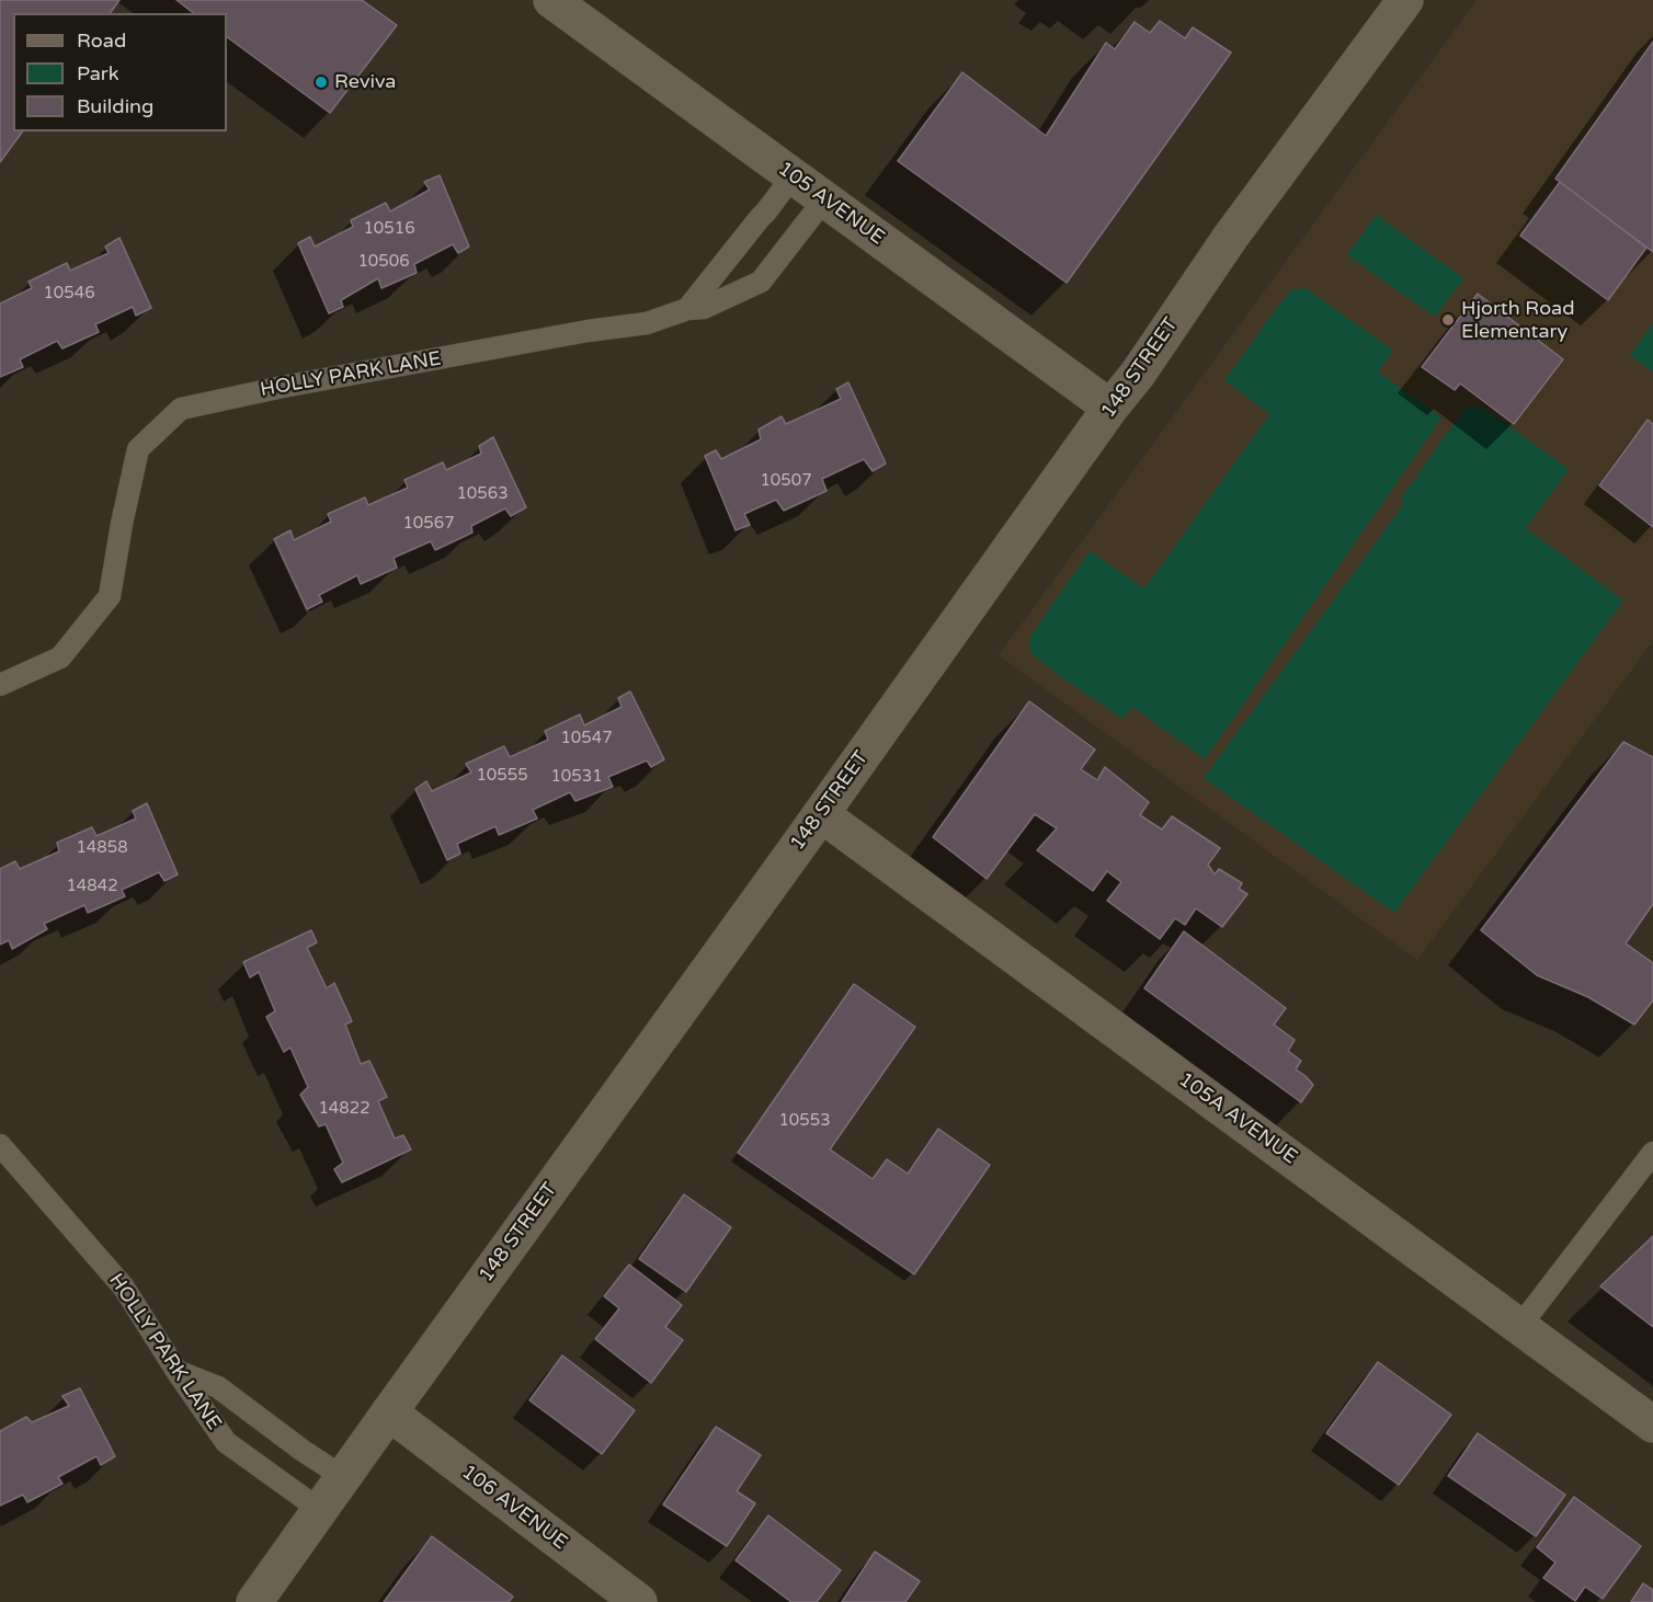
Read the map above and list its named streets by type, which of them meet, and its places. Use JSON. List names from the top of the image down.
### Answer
{
  "streets": {
    "street": [
      "105 AVENUE",
      "148 STREET",
      "105A AVENUE",
      "106 AVENUE"
    ],
    "lane": ["HOLLY PARK LANE"]
  },
  "crossings": [
    ["105 AVENUE", "148 STREET"],
    ["105 AVENUE", "HOLLY PARK LANE"],
    ["148 STREET", "HOLLY PARK LANE"],
    ["148 STREET", "105A AVENUE"],
    ["148 STREET", "106 AVENUE"]
  ],
  "places": ["Reviva", "Hjorth Road Elementary"],
  "house_numbers": [
    "10516",
    "10506",
    "10546",
    "10507",
    "10563",
    "10567",
    "10547",
    "10555",
    "10531",
    "14858",
    "14842",
    "14822",
    "10553"
  ],
  "legend": ["Road", "Park", "Building"]
}
